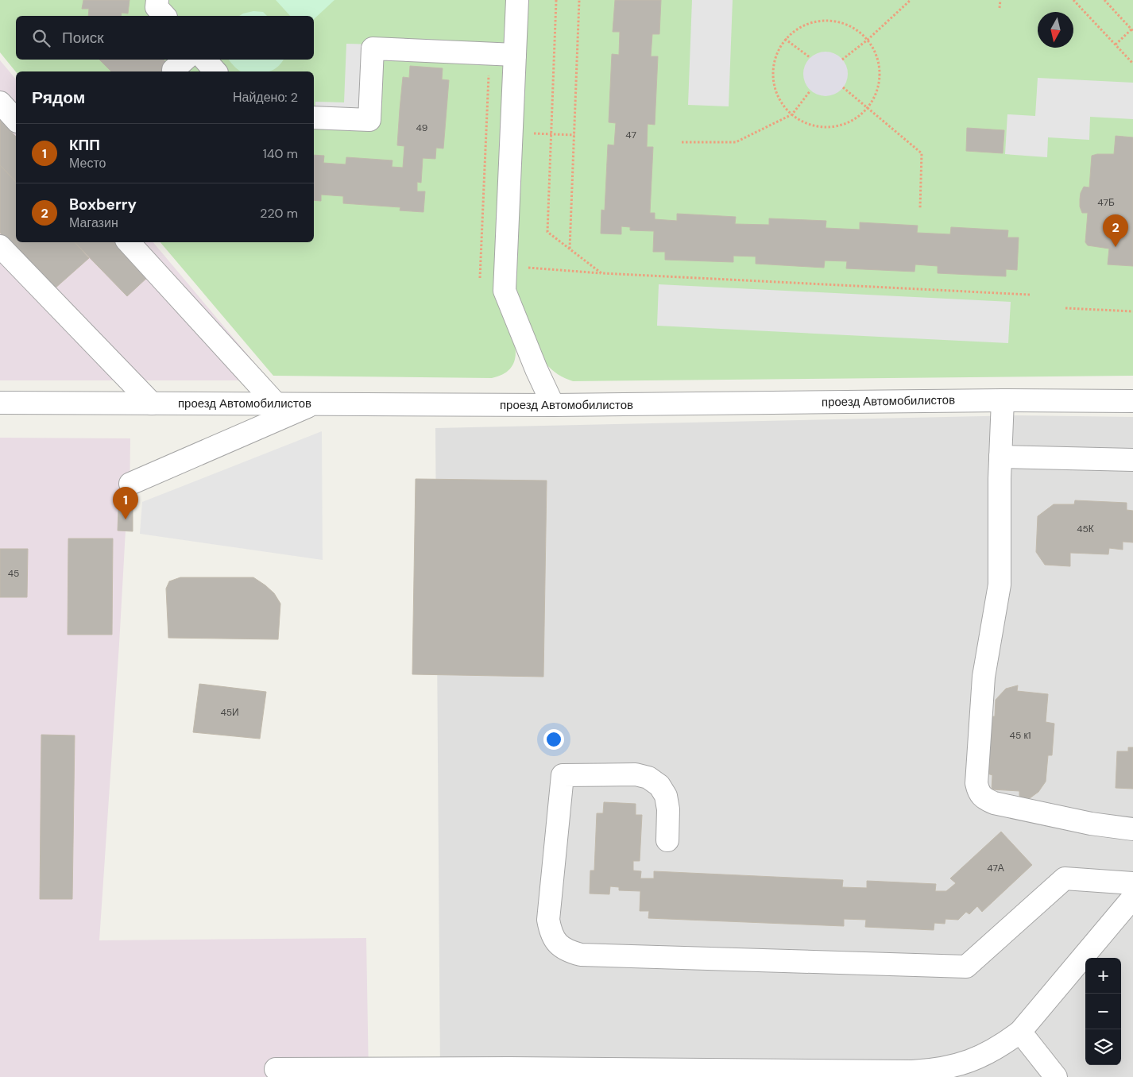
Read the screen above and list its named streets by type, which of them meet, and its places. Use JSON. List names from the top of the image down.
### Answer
{
  "streets": {
    "street": ["проезд Автомобилистов"]
  },
  "house_numbers": [
    "49",
    "47",
    "47Б",
    "45К",
    "45",
    "45И",
    "45 к1",
    "47А"
  ],
  "north": "bottom",
  "page": {
    "search": "Поиск",
    "heading": ["Рядом", "Найдено: 2"],
    "list": [
      {
        "mark": "1",
        "name": "КПП",
        "note": "Место",
        "value": "140 m"
      },
      {
        "mark": "2",
        "name": "Boxberry",
        "note": "Магазин",
        "value": "220 m"
      }
    ],
    "pins": ["2", "1"],
    "map_buttons": ["+", "−"]
  }
}
